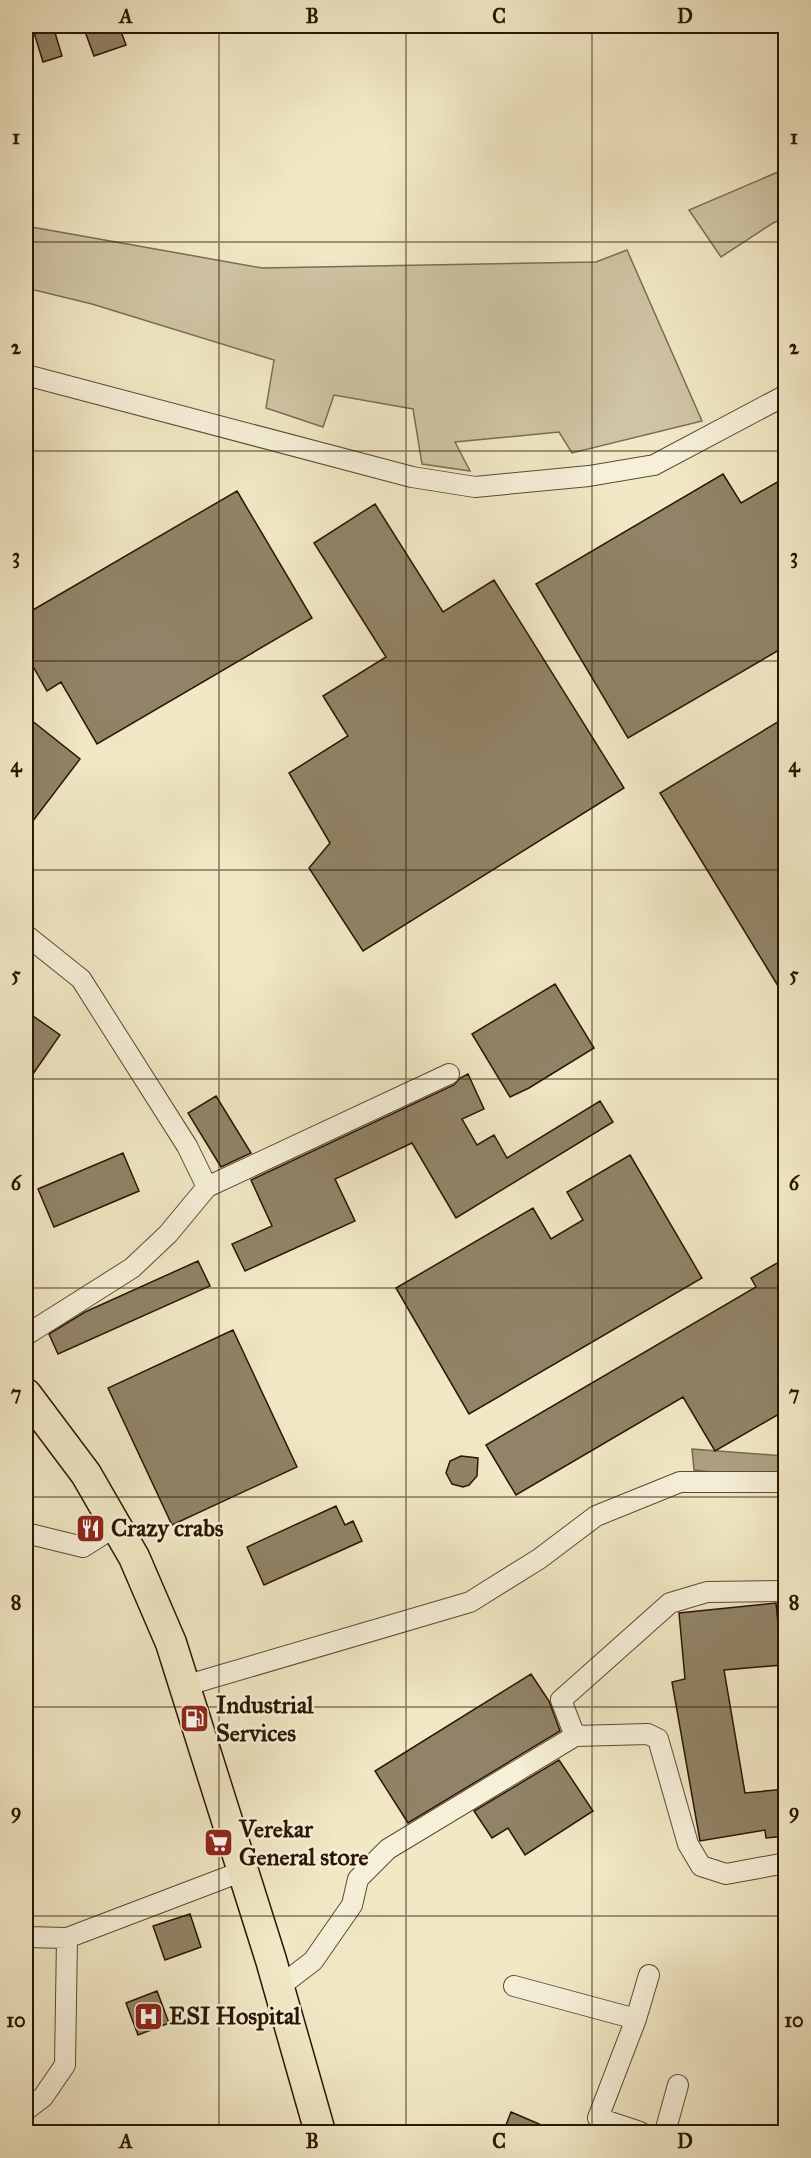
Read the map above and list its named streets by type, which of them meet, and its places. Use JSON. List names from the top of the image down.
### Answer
{
  "places": {
    "restaurant": ["Crazy crabs"],
    "fuel station": ["Industrial Services"],
    "supermarket": ["Verekar General store"],
    "hospital": ["ESI Hospital"]
  },
  "grid": {
    "columns": [
      "A",
      "B",
      "C",
      "D"
    ],
    "rows": [
      "1",
      "2",
      "3",
      "4",
      "5",
      "6",
      "7",
      "8",
      "9",
      "10"
    ]
  }
}
